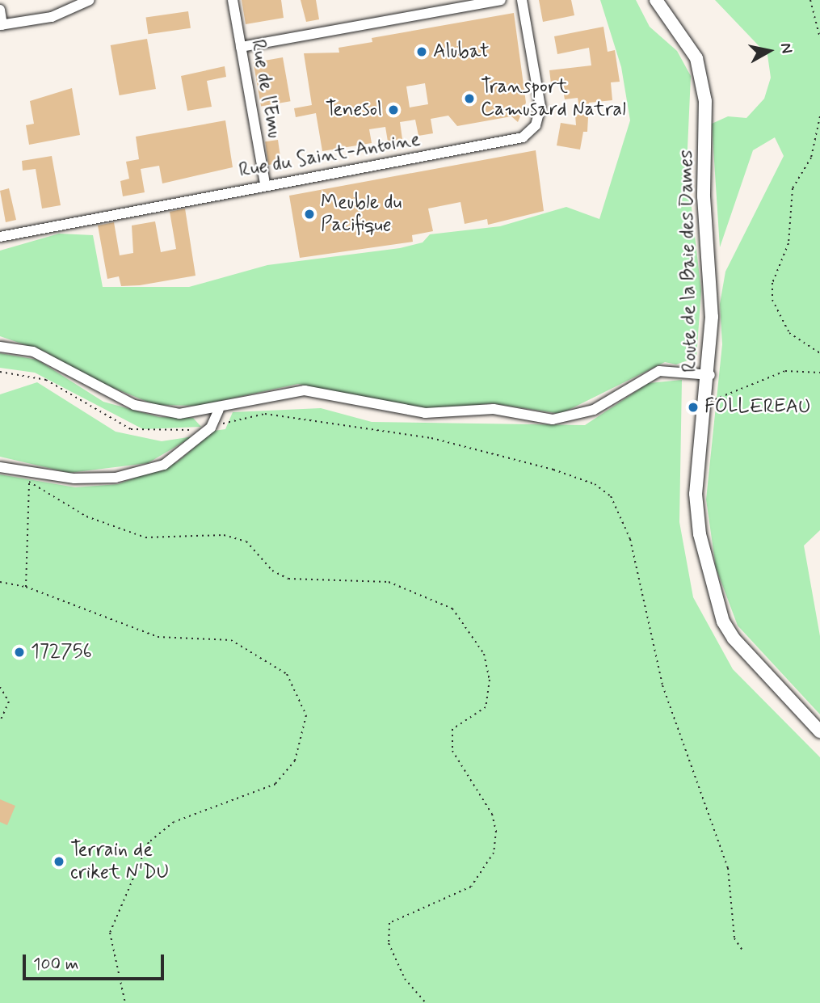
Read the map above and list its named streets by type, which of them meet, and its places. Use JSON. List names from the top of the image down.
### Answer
{
  "streets": {
    "main road": ["Route de la Baie des Dames"],
    "street": ["Rue de l'Emu", "Rue du Saint-Antoine"]
  },
  "crossings": [
    ["Rue de l'Emu", "Rue du Saint-Antoine"]
  ],
  "places": [
    "Alubat",
    "Transport Camusard Natral",
    "Tenesol",
    "Meuble du Pacifique",
    "FOLLEREAU",
    "172756",
    "Terrain de criket N'DU"
  ],
  "scale_bar": "100 m",
  "north": "right"
}
